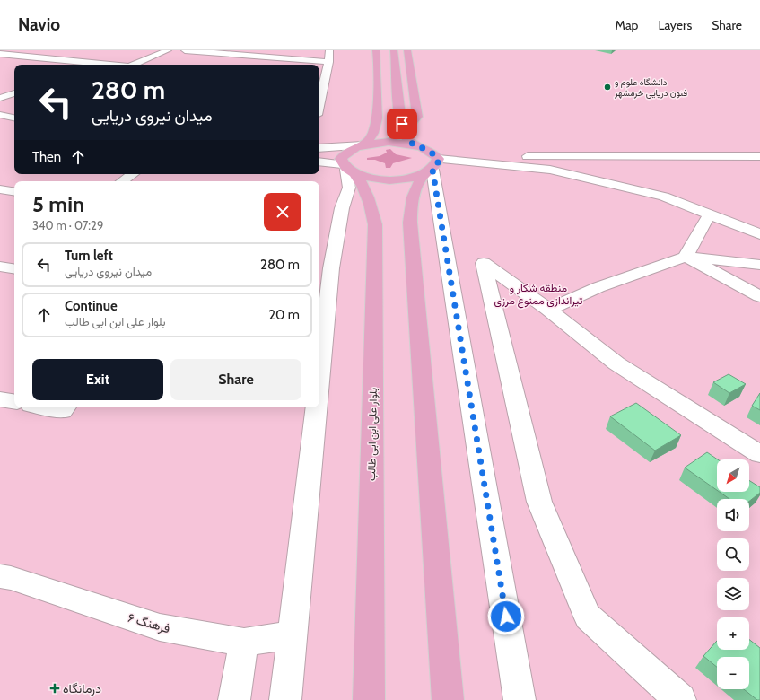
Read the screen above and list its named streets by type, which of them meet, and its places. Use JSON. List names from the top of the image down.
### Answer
{
  "streets": {
    "main road": ["بلوار علی ابن ابی طالب"],
    "street": ["فرهنگ ۶"]
  },
  "parks": ["منطقه شکار و تیراندازی ممنوع مرزی"],
  "places": {
    "other": ["دانشگاه علوم و فنون دریایی خرمشهر"],
    "health": ["درمانگاه"]
  },
  "north": "bottom left",
  "page": {
    "header": "Navio",
    "nav": ["Map", "Layers", "Share"],
    "turn": ["280 m", "میدان نیروی دریایی"],
    "then": "Then",
    "heading": ["5 min", "340 m · 07:29"],
    "list": [
      {
        "name": "Turn left",
        "note": "میدان نیروی دریایی",
        "value": "280 m"
      },
      {
        "name": "Continue",
        "note": "بلوار علی ابن ابی طالب",
        "value": "20 m"
      }
    ],
    "buttons": ["Exit", "Share"],
    "map_buttons": ["+", "−"]
  }
}
